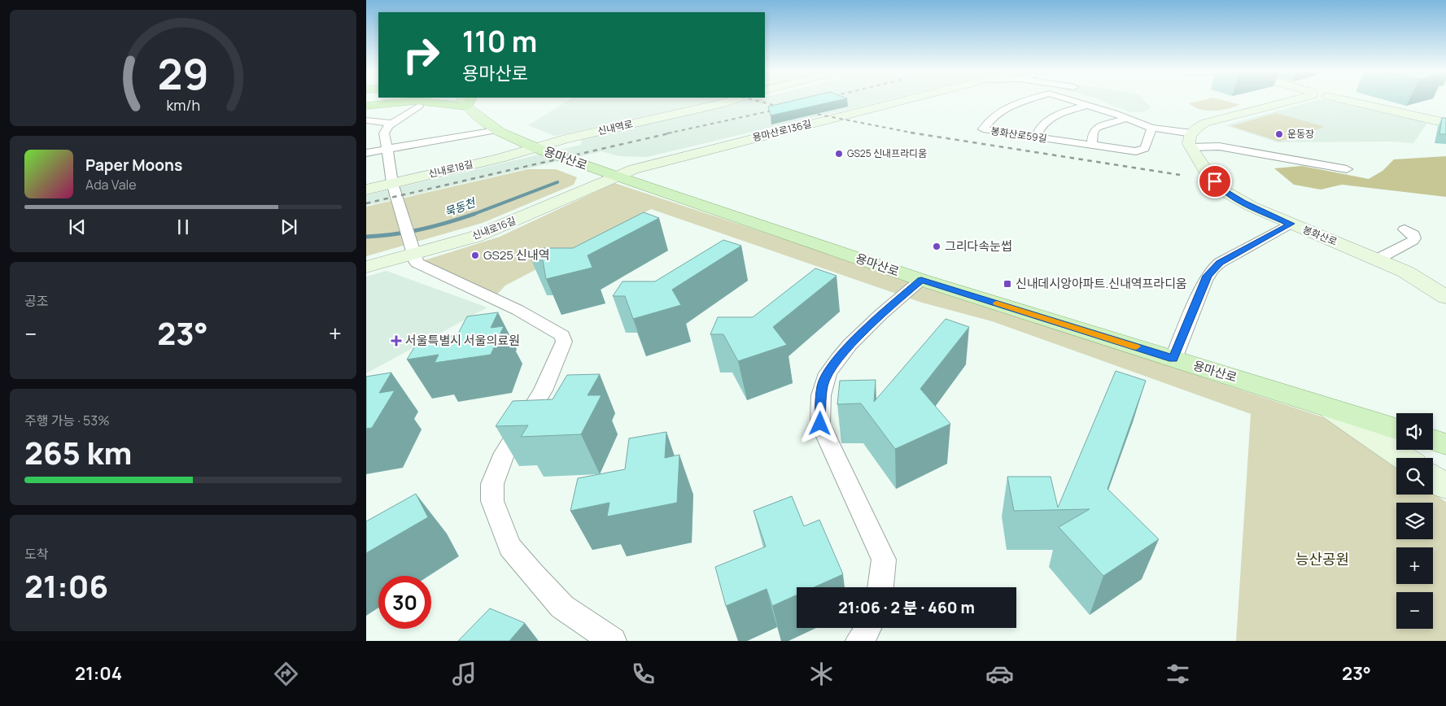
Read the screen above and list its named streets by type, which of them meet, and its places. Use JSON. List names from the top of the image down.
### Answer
{
  "streets": {
    "main road": ["용마산로"],
    "street": [
      "신내역로",
      "용마산로136길",
      "봉화산로59길",
      "신내로18길",
      "신내로16길",
      "봉화산로"
    ]
  },
  "crossings": [
    ["신내역로", "용마산로"],
    ["신내역로", "신내로18길"],
    ["용마산로136길", "용마산로"],
    ["용마산로136길", "신내로16길"],
    ["봉화산로59길", "봉화산로"],
    ["용마산로", "신내로18길"],
    ["용마산로", "신내로16길"]
  ],
  "water": ["묵동천"],
  "parks": ["능산공원"],
  "places": {
    "other": [
      "운동장",
      "GS25 신내프라디움",
      "그리다속눈썹",
      "GS25 신내역"
    ],
    "transit": ["신내데시앙아파트.신내역프라디움"],
    "health": ["서울특별시 서울의료원"]
  },
  "page": {
    "turn": ["110 m", "용마산로"],
    "song": ["Paper Moons", "Ada Vale"],
    "tile": [
      "공조",
      ["주행 가능 · 53%", "265 km"],
      ["도착", "21:06"]
    ],
    "heat": ["−", "23°", "+"],
    "map_buttons": ["+", "−"],
    "limit": "30",
    "trip": "21:06 · 2 분 · 460 m",
    "tabs": ["21:04", "23°"],
    "gauge": ["29", "km/h"]
  }
}
